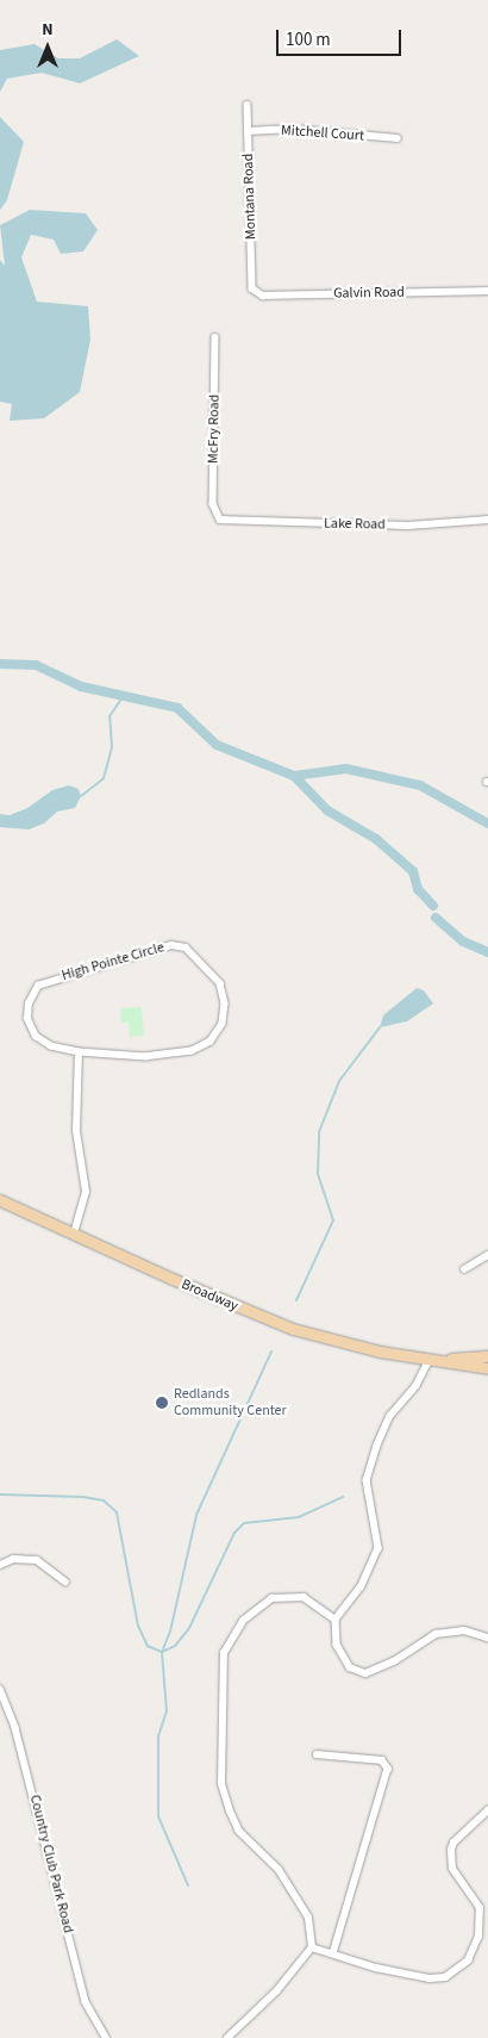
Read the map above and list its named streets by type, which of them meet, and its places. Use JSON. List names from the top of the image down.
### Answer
{
  "streets": {
    "main road": ["Broadway"],
    "street": [
      "Mitchell Court",
      "Montana Road",
      "Galvin Road",
      "McFry Road",
      "Lake Road",
      "High Pointe Circle",
      "Country Club Park Road"
    ]
  },
  "crossings": [
    ["Mitchell Court", "Montana Road"],
    ["Montana Road", "Galvin Road"],
    ["McFry Road", "Lake Road"]
  ],
  "places": ["Redlands Community Center"],
  "scale_bar": "100 m",
  "north": "top"
}
